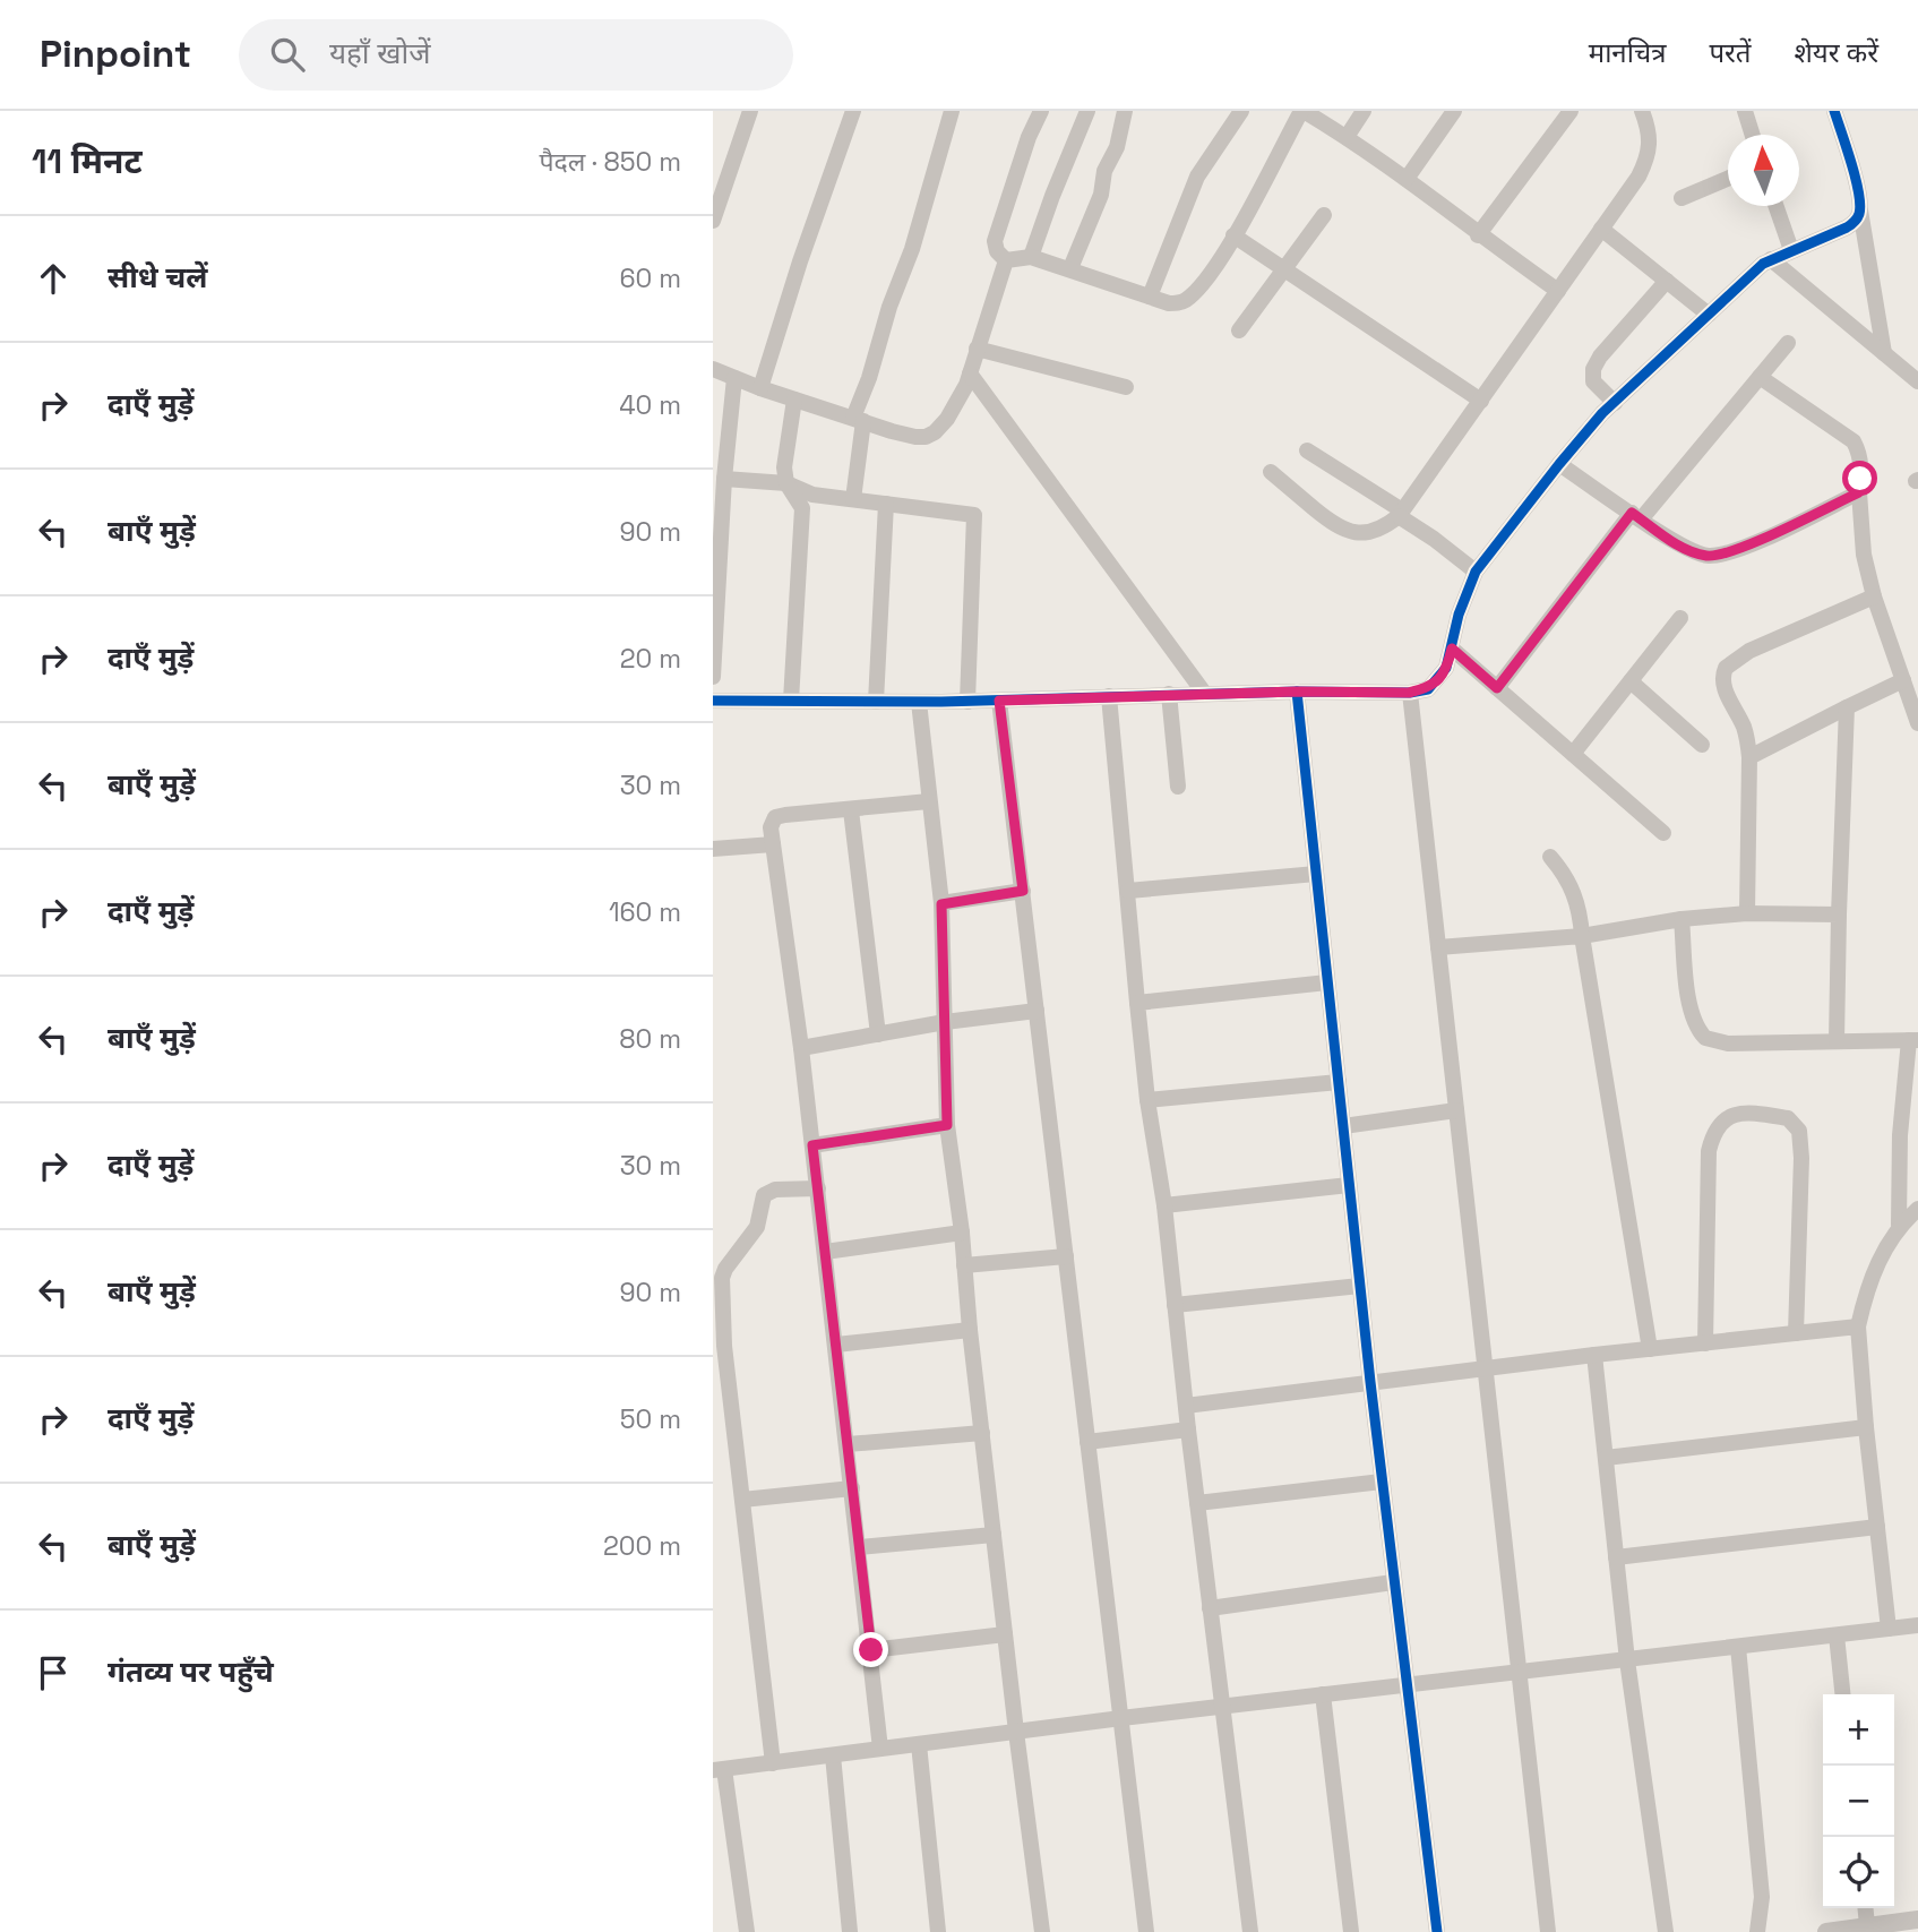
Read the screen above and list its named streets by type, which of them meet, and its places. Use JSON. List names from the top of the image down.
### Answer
{
  "north": "top",
  "page": {
    "header": "Pinpoint",
    "search": "यहाँ खोजें",
    "nav": ["मानचित्र", "परतें", "शेयर करें"],
    "heading": ["11 मिनट", "पैदल · 850 m"],
    "list": [
      ["सीधे चलें", "60 m"],
      ["दाएँ मुड़ें", "40 m"],
      ["बाएँ मुड़ें", "90 m"],
      ["दाएँ मुड़ें", "20 m"],
      ["बाएँ मुड़ें", "30 m"],
      ["दाएँ मुड़ें", "160 m"],
      ["बाएँ मुड़ें", "80 m"],
      ["दाएँ मुड़ें", "30 m"],
      ["बाएँ मुड़ें", "90 m"],
      ["दाएँ मुड़ें", "50 m"],
      ["बाएँ मुड़ें", "200 m"],
      "गंतव्य पर पहुँचे"
    ],
    "map_buttons": ["+", "−"]
  }
}
